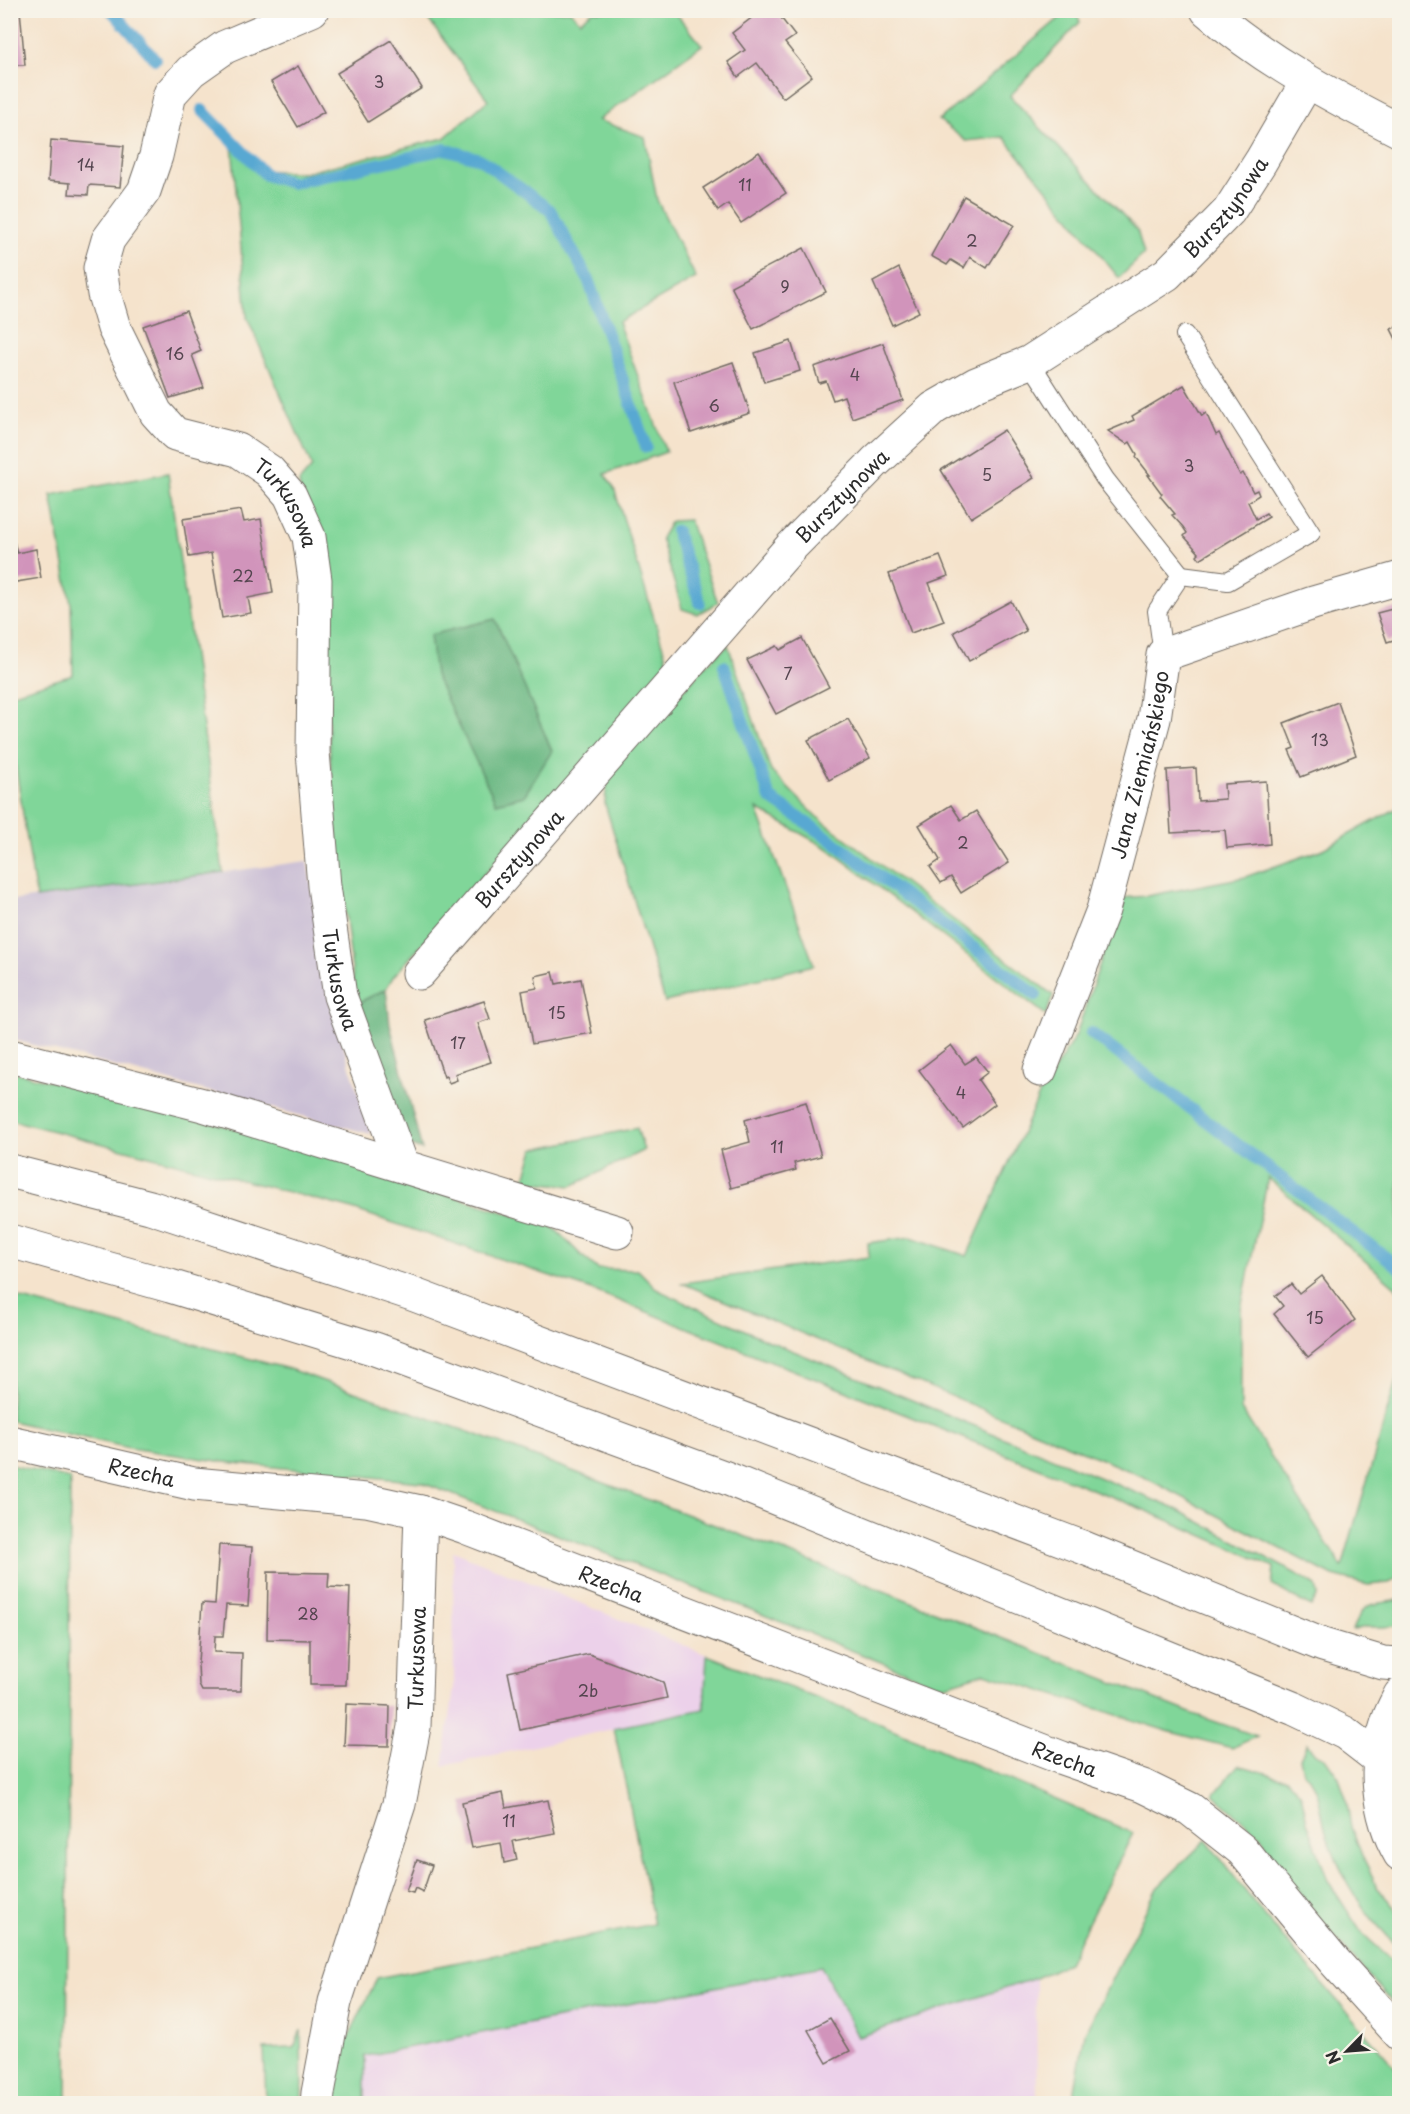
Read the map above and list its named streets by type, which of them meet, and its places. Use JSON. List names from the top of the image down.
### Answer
{
  "streets": {
    "street": [
      "Bursztynowa",
      "Turkusowa",
      "Jana Ziemiańskiego",
      "Rzecha"
    ]
  },
  "crossings": [
    ["Turkusowa", "Rzecha"]
  ],
  "house_numbers": [
    "3",
    "14",
    "11",
    "2",
    "9",
    "16",
    "4",
    "6",
    "3",
    "5",
    "22",
    "7",
    "13",
    "2",
    "15",
    "17",
    "4",
    "11",
    "15",
    "28",
    "2b",
    "11"
  ],
  "north": "bottom left"
}
